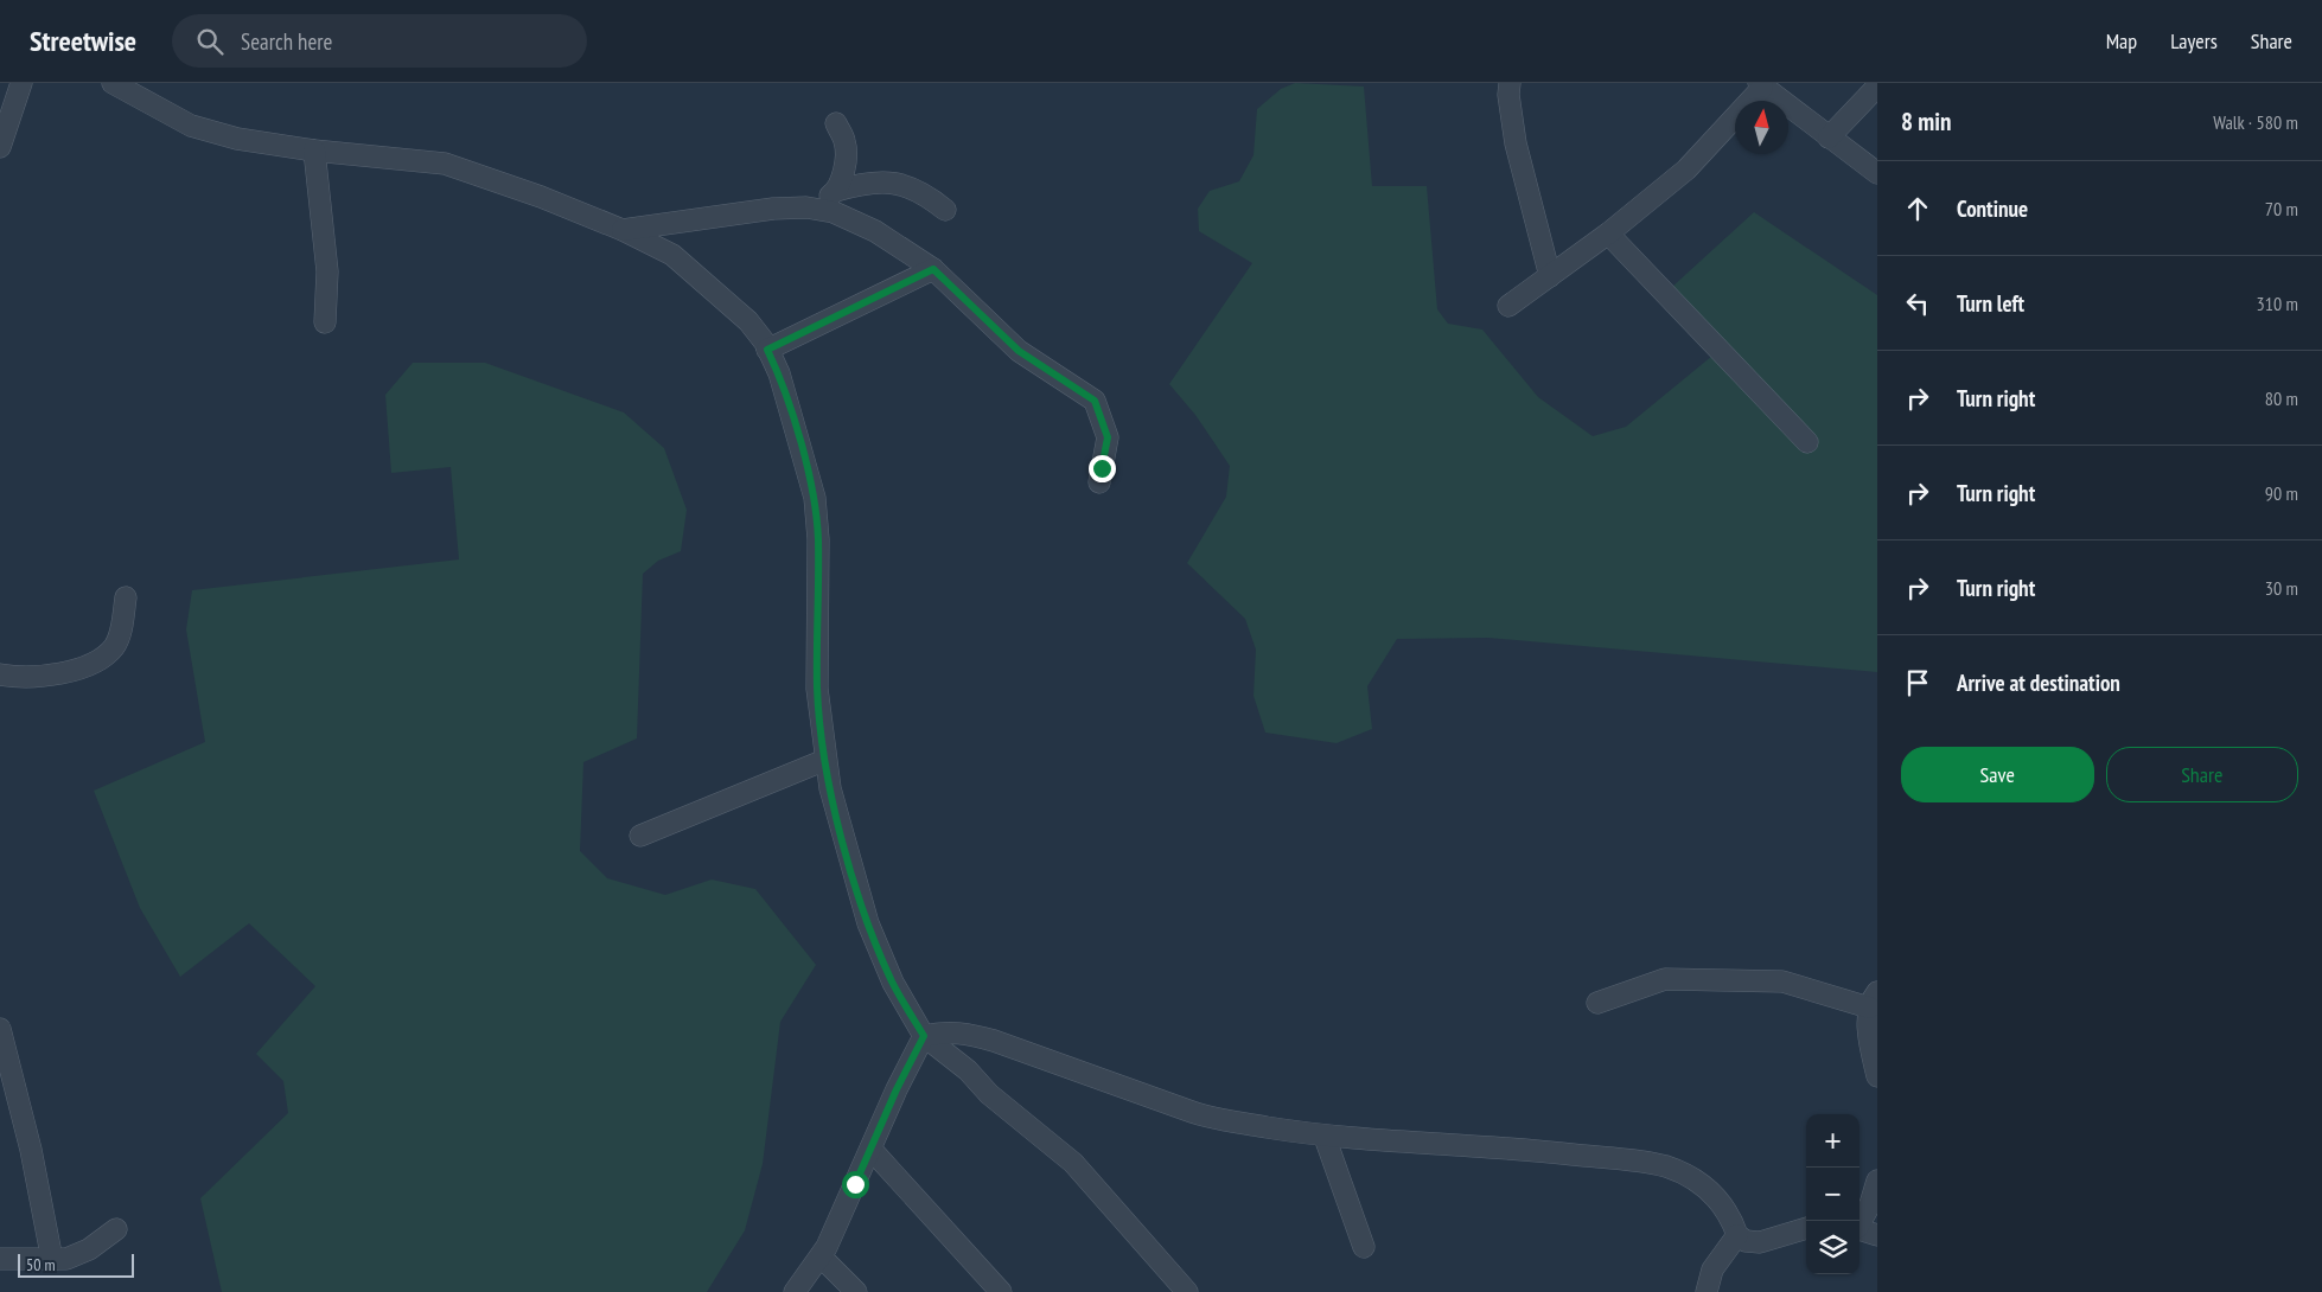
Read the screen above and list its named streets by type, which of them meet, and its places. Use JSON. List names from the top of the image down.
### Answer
{
  "scale_bar": "50 m",
  "north": "top",
  "page": {
    "header": "Streetwise",
    "search": "Search here",
    "nav": ["Map", "Layers", "Share"],
    "heading": ["8 min", "Walk · 580 m"],
    "list": [
      ["Continue", "70 m"],
      ["Turn left", "310 m"],
      ["Turn right", "80 m"],
      ["Turn right", "90 m"],
      ["Turn right", "30 m"],
      "Arrive at destination"
    ],
    "buttons": ["Save", "Share"],
    "map_buttons": ["+", "−"],
    "scale": "50 m"
  }
}
